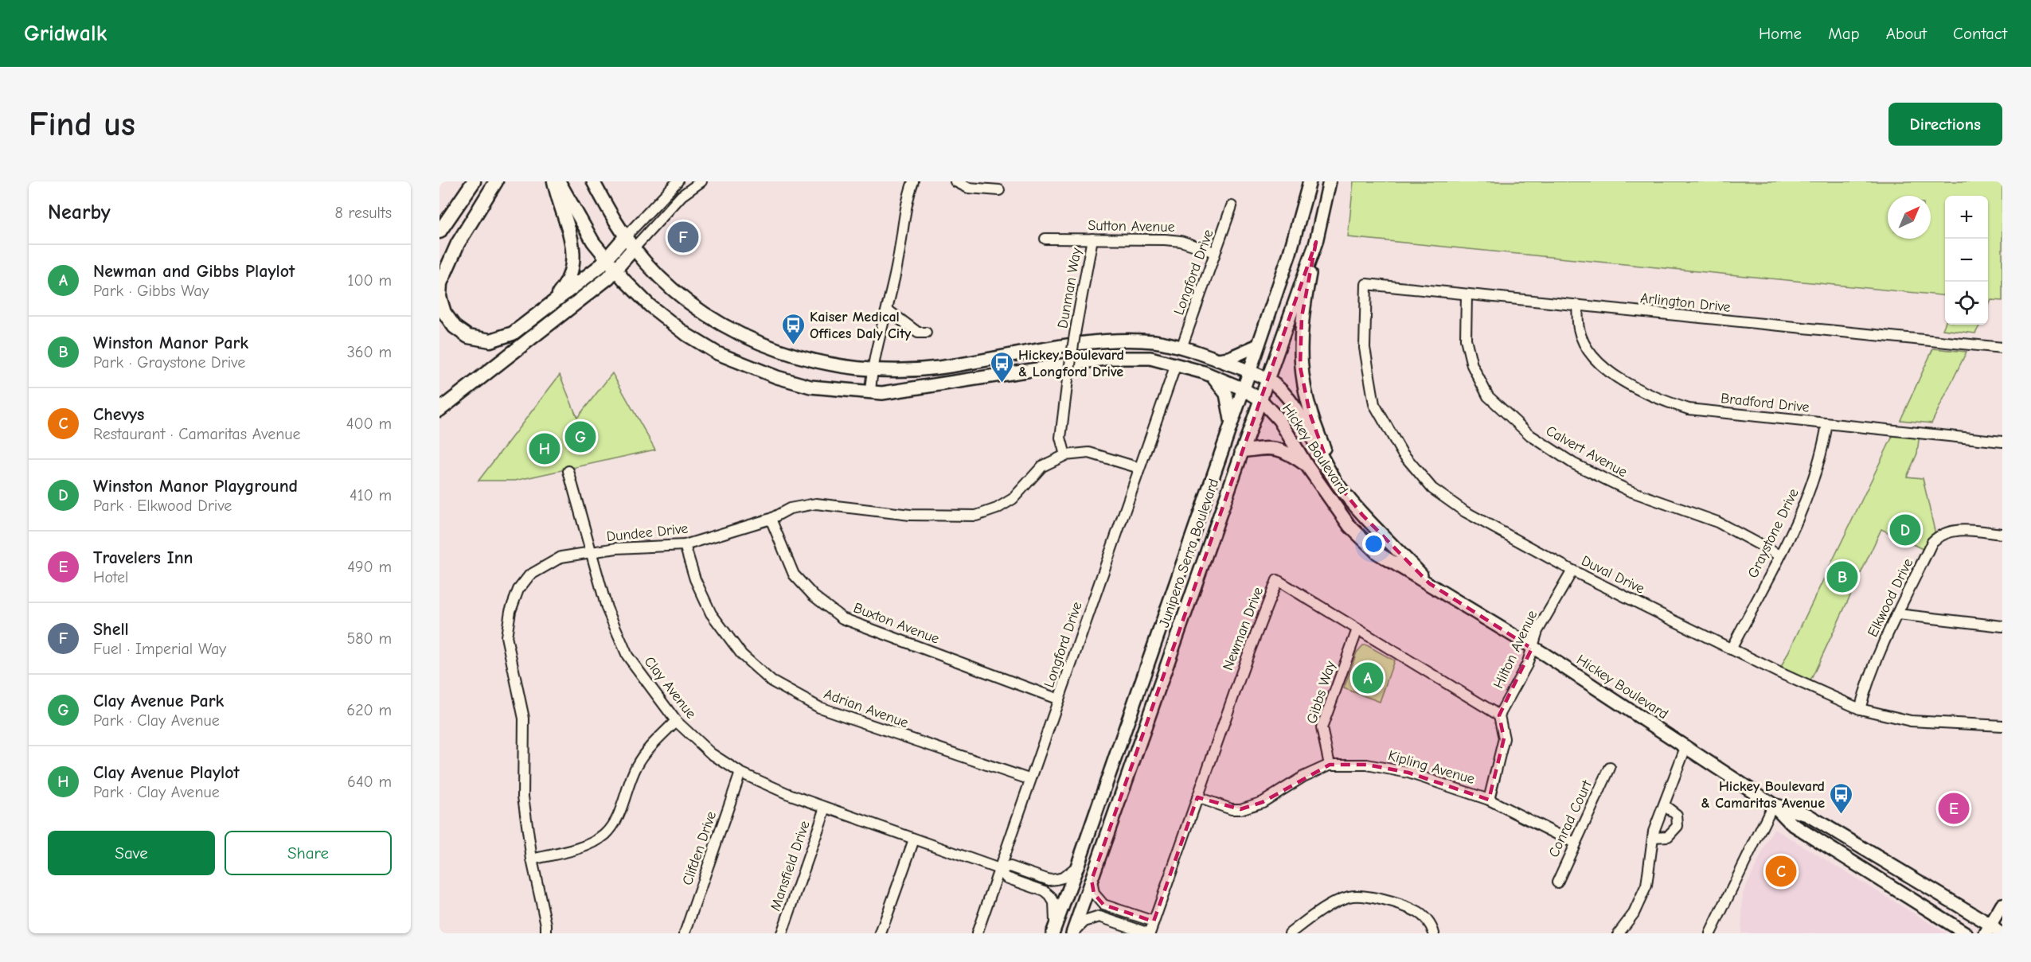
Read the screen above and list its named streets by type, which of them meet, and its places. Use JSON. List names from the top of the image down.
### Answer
{
  "streets": {
    "main road": ["Hickey Boulevard", "Junipero Serra Boulevard"],
    "street": [
      "Sutton Avenue",
      "Longford Drive",
      "Dunman Way",
      "Arlington Drive",
      "Bradford Drive",
      "Calvert Avenue",
      "Dundee Drive",
      "Graystone Drive",
      "Duval Drive",
      "Elkwood Drive",
      "Buxton Avenue",
      "Newman Drive",
      "Hilton Avenue",
      "Clay Avenue",
      "Gibbs Way",
      "Adrian Avenue",
      "Kipling Avenue",
      "Conrad Court",
      "Clifden Drive",
      "Mansfield Drive"
    ]
  },
  "crossings": [
    ["Sutton Avenue", "Longford Drive"],
    ["Sutton Avenue", "Dunman Way"],
    ["Longford Drive", "Hickey Boulevard"],
    ["Longford Drive", "Dundee Drive"],
    ["Longford Drive", "Buxton Avenue"],
    ["Longford Drive", "Clay Avenue"],
    ["Longford Drive", "Adrian Avenue"],
    ["Dunman Way", "Dundee Drive"],
    ["Arlington Drive", "Bradford Drive"],
    ["Arlington Drive", "Calvert Avenue"],
    ["Arlington Drive", "Duval Drive"],
    ["Bradford Drive", "Graystone Drive"],
    ["Hickey Boulevard", "Junipero Serra Boulevard"],
    ["Hickey Boulevard", "Hilton Avenue"],
    ["Calvert Avenue", "Graystone Drive"],
    ["Dundee Drive", "Buxton Avenue"],
    ["Dundee Drive", "Clay Avenue"],
    ["Dundee Drive", "Adrian Avenue"],
    ["Graystone Drive", "Duval Drive"],
    ["Junipero Serra Boulevard", "Clay Avenue"],
    ["Duval Drive", "Elkwood Drive"],
    ["Duval Drive", "Hilton Avenue"],
    ["Newman Drive", "Hilton Avenue"],
    ["Newman Drive", "Gibbs Way"],
    ["Newman Drive", "Kipling Avenue"],
    ["Clay Avenue", "Clifden Drive"],
    ["Clay Avenue", "Mansfield Drive"],
    ["Gibbs Way", "Kipling Avenue"],
    ["Kipling Avenue", "Conrad Court"]
  ],
  "places": {
    "bus stop": ["Kaiser Medical Offices Daly City", "Hickey Boulevard & Longford Drive", "Hickey Boulevard & Camaritas Avenue"]
  },
  "north": "top right",
  "page": {
    "header": "Gridwalk",
    "nav": [
      "Home",
      "Map",
      "About",
      "Contact"
    ],
    "buttons": [
      "Directions",
      ["Save", "Share"]
    ],
    "title": "Find us",
    "heading": ["Nearby", "8 results"],
    "map_buttons": ["+", "−"],
    "pins": [
      "F",
      "G",
      "H",
      "D",
      "B",
      "A",
      "E",
      "C"
    ],
    "list": [
      {
        "mark": "A",
        "name": "Newman and Gibbs Playlot",
        "note": "Park · Gibbs Way",
        "value": "100 m"
      },
      {
        "mark": "B",
        "name": "Winston Manor Park",
        "note": "Park · Graystone Drive",
        "value": "360 m"
      },
      {
        "mark": "C",
        "name": "Chevys",
        "note": "Restaurant · Camaritas Avenue",
        "value": "400 m"
      },
      {
        "mark": "D",
        "name": "Winston Manor Playground",
        "note": "Park · Elkwood Drive",
        "value": "410 m"
      },
      {
        "mark": "E",
        "name": "Travelers Inn",
        "note": "Hotel",
        "value": "490 m"
      },
      {
        "mark": "F",
        "name": "Shell",
        "note": "Fuel · Imperial Way",
        "value": "580 m"
      },
      {
        "mark": "G",
        "name": "Clay Avenue Park",
        "note": "Park · Clay Avenue",
        "value": "620 m"
      },
      {
        "mark": "H",
        "name": "Clay Avenue Playlot",
        "note": "Park · Clay Avenue",
        "value": "640 m"
      }
    ]
  }
}
